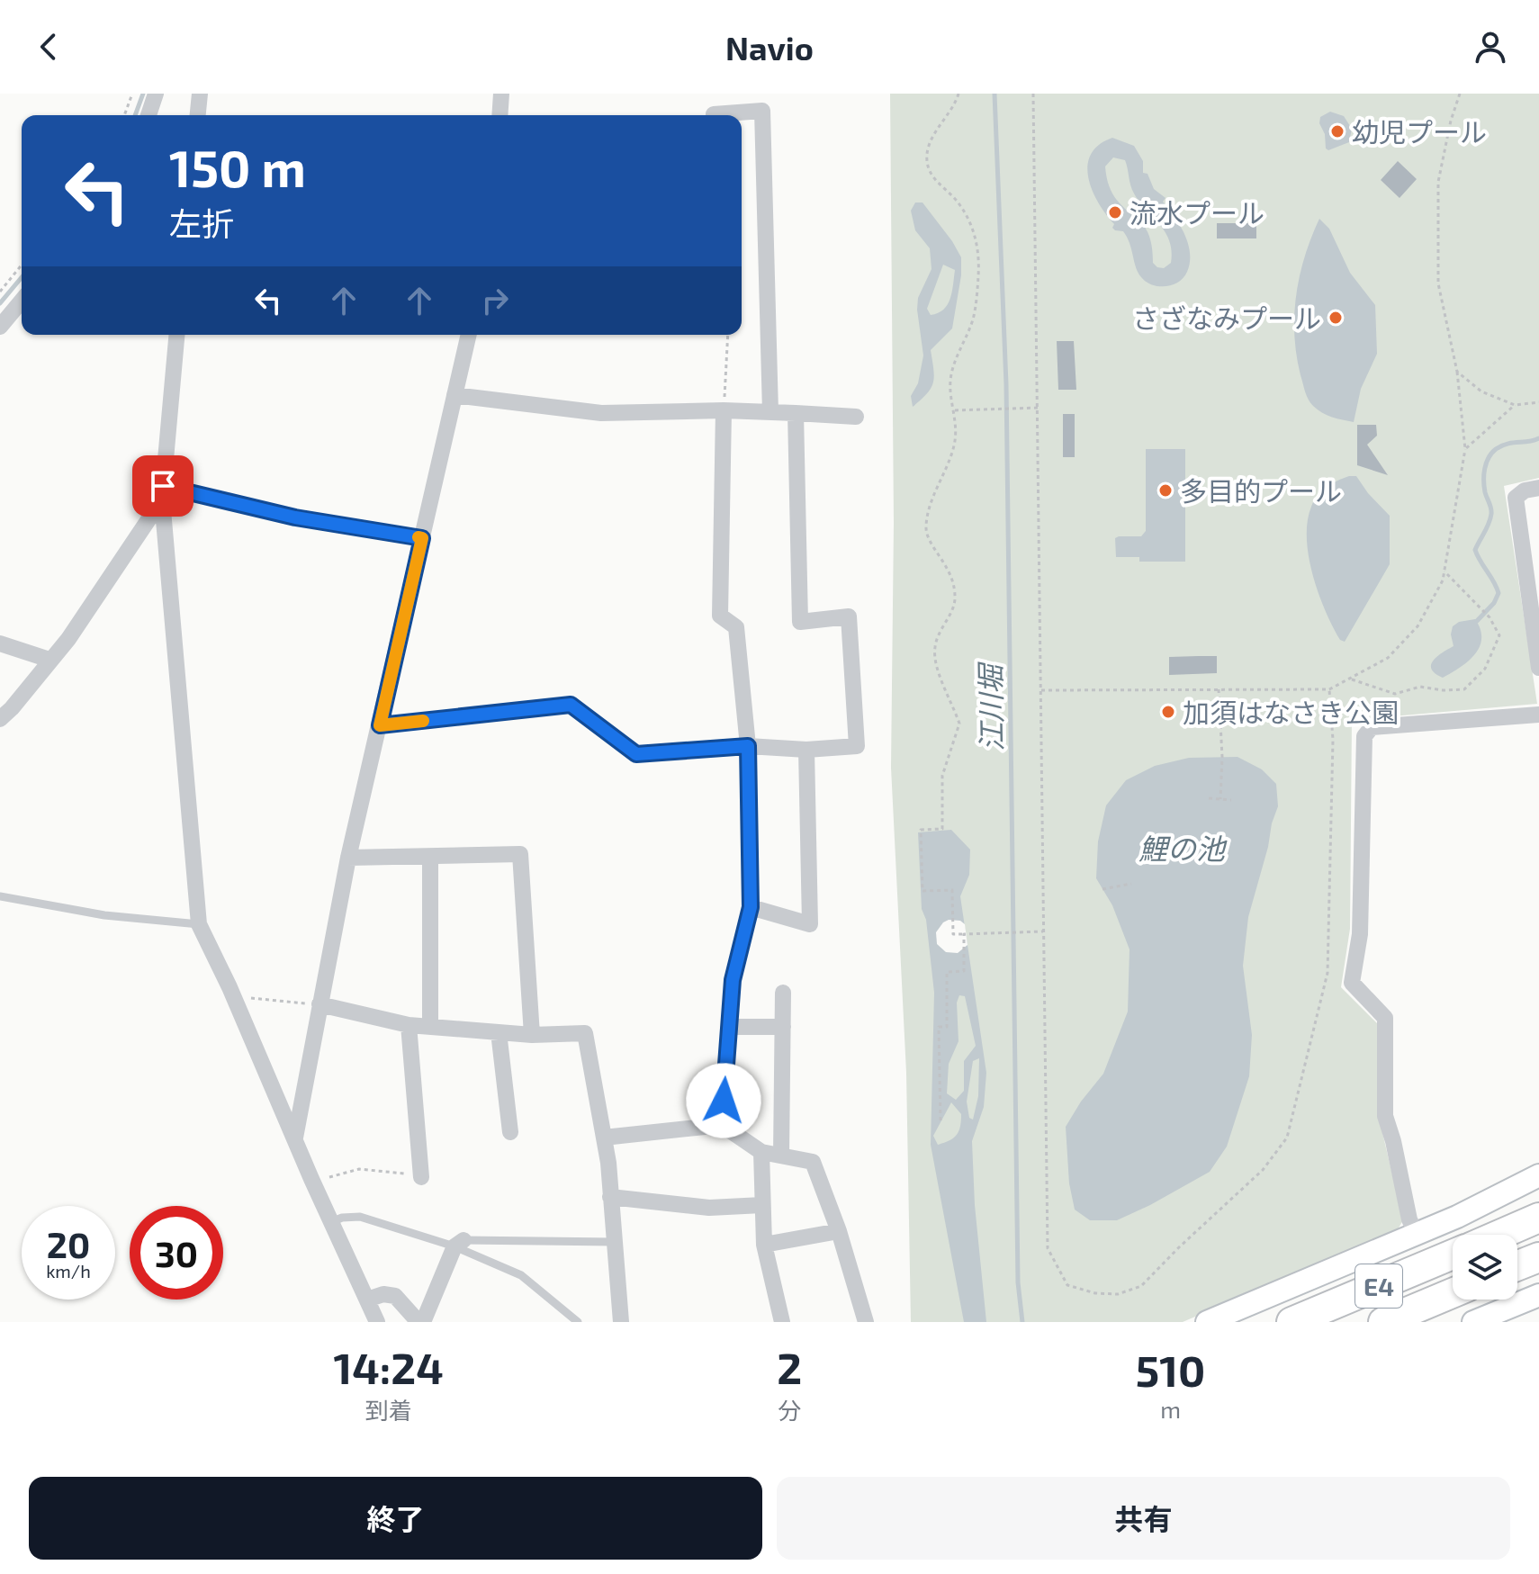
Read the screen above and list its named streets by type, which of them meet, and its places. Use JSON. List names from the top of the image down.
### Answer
{
  "streets": {
    "highway": ["E4"]
  },
  "water": ["江川堀", "鯉の池"],
  "places": [
    "幼児プール",
    "流水プール",
    "さざなみプール",
    "多目的プール",
    "加須はなさき公園"
  ],
  "page": {
    "header": "Navio",
    "turn": ["150 m", "左折"],
    "speed": "20 km/h",
    "limit": "30",
    "eta": [
      "14:24",
      "到着",
      "2",
      "分",
      "510",
      "m"
    ],
    "buttons": ["終了", "共有"]
  }
}
